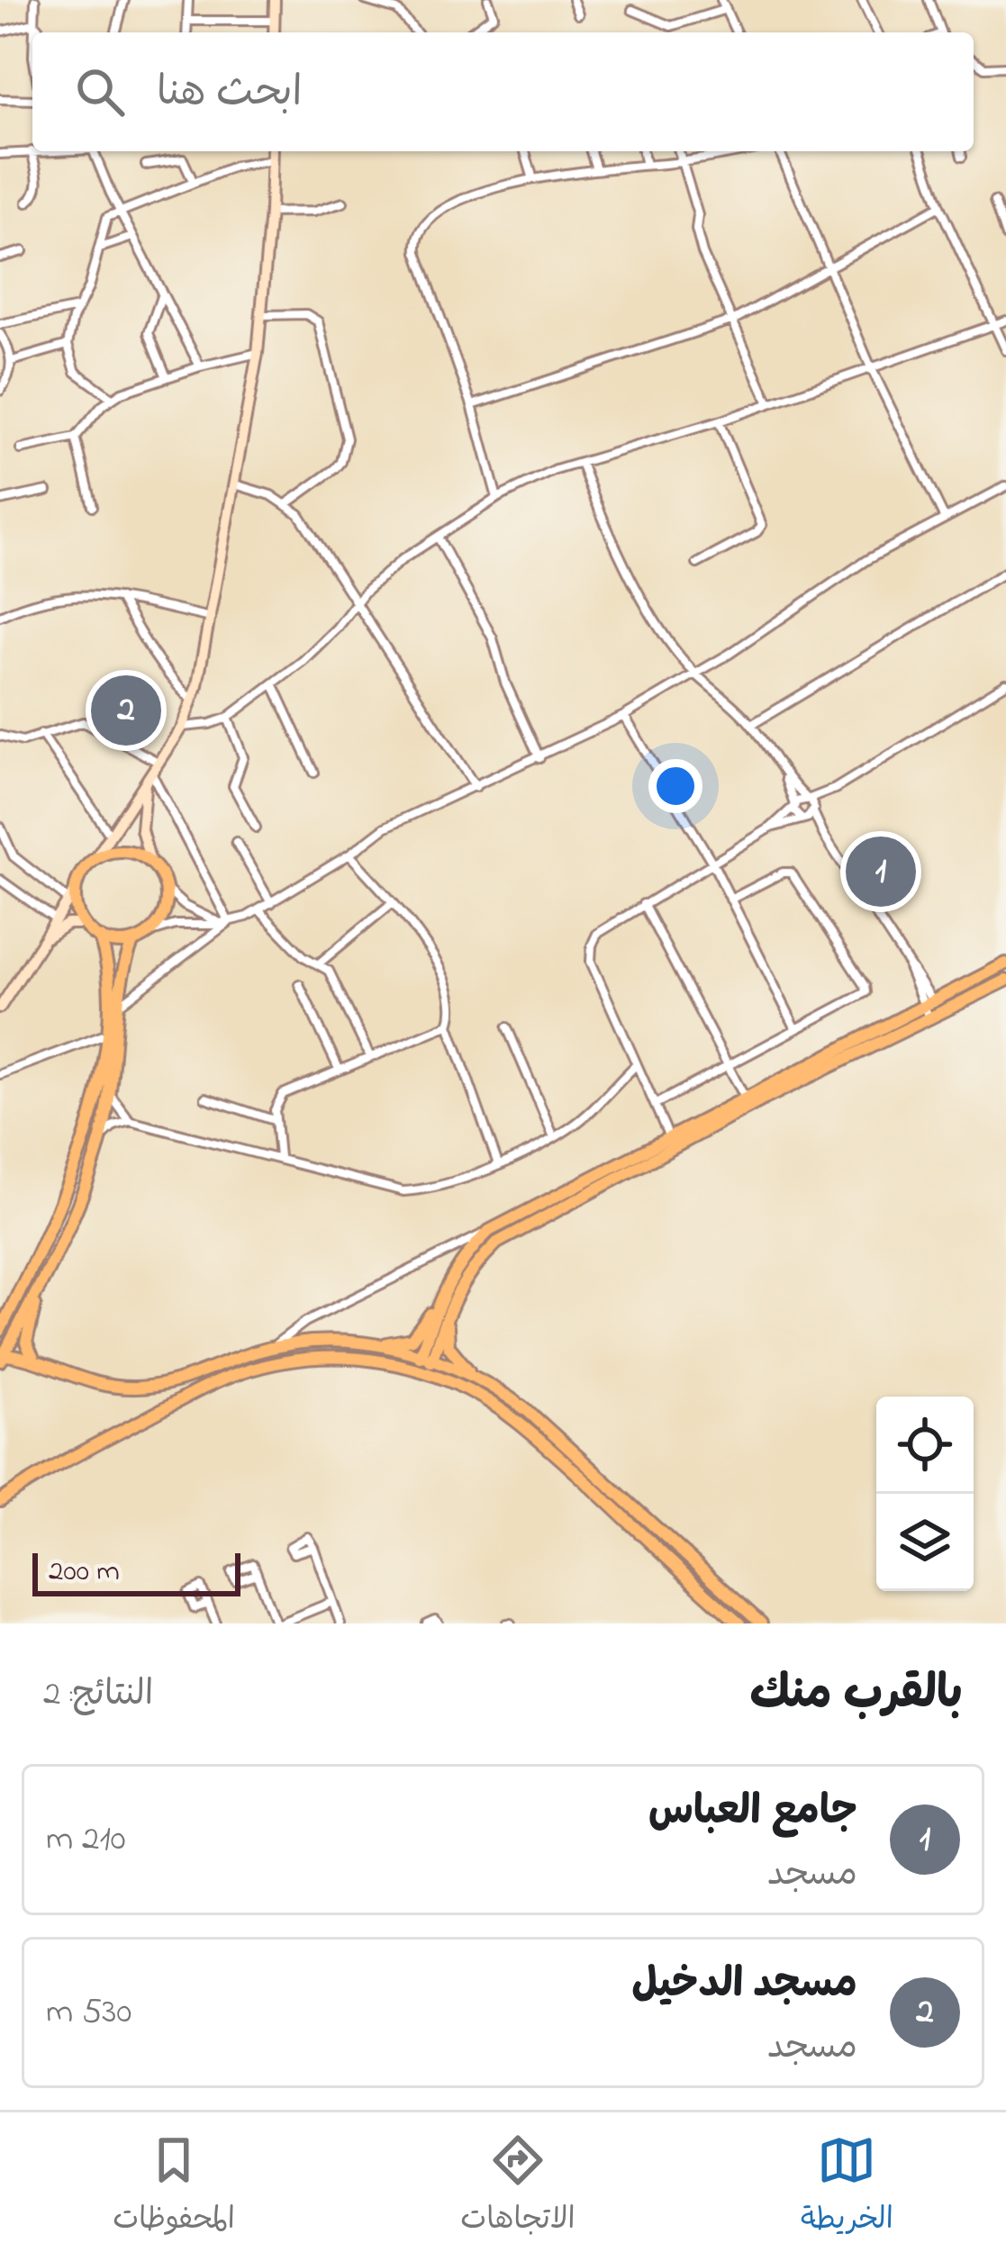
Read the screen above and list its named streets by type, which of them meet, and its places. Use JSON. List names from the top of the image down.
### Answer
{
  "scale_bar": "200 m",
  "page": {
    "search": "ابحث هنا",
    "pins": ["2", "1"],
    "scale": "200 m",
    "heading": ["بالقرب منك", "النتائج: 2"],
    "list": [
      {
        "mark": "1",
        "name": "جامع العباس",
        "note": "مسجد",
        "value": "210 m"
      },
      {
        "mark": "2",
        "name": "مسجد الدخيل",
        "note": "مسجد",
        "value": "530 m"
      }
    ],
    "nav": ["الخريطة", "الاتجاهات", "المحفوظات"]
  }
}
